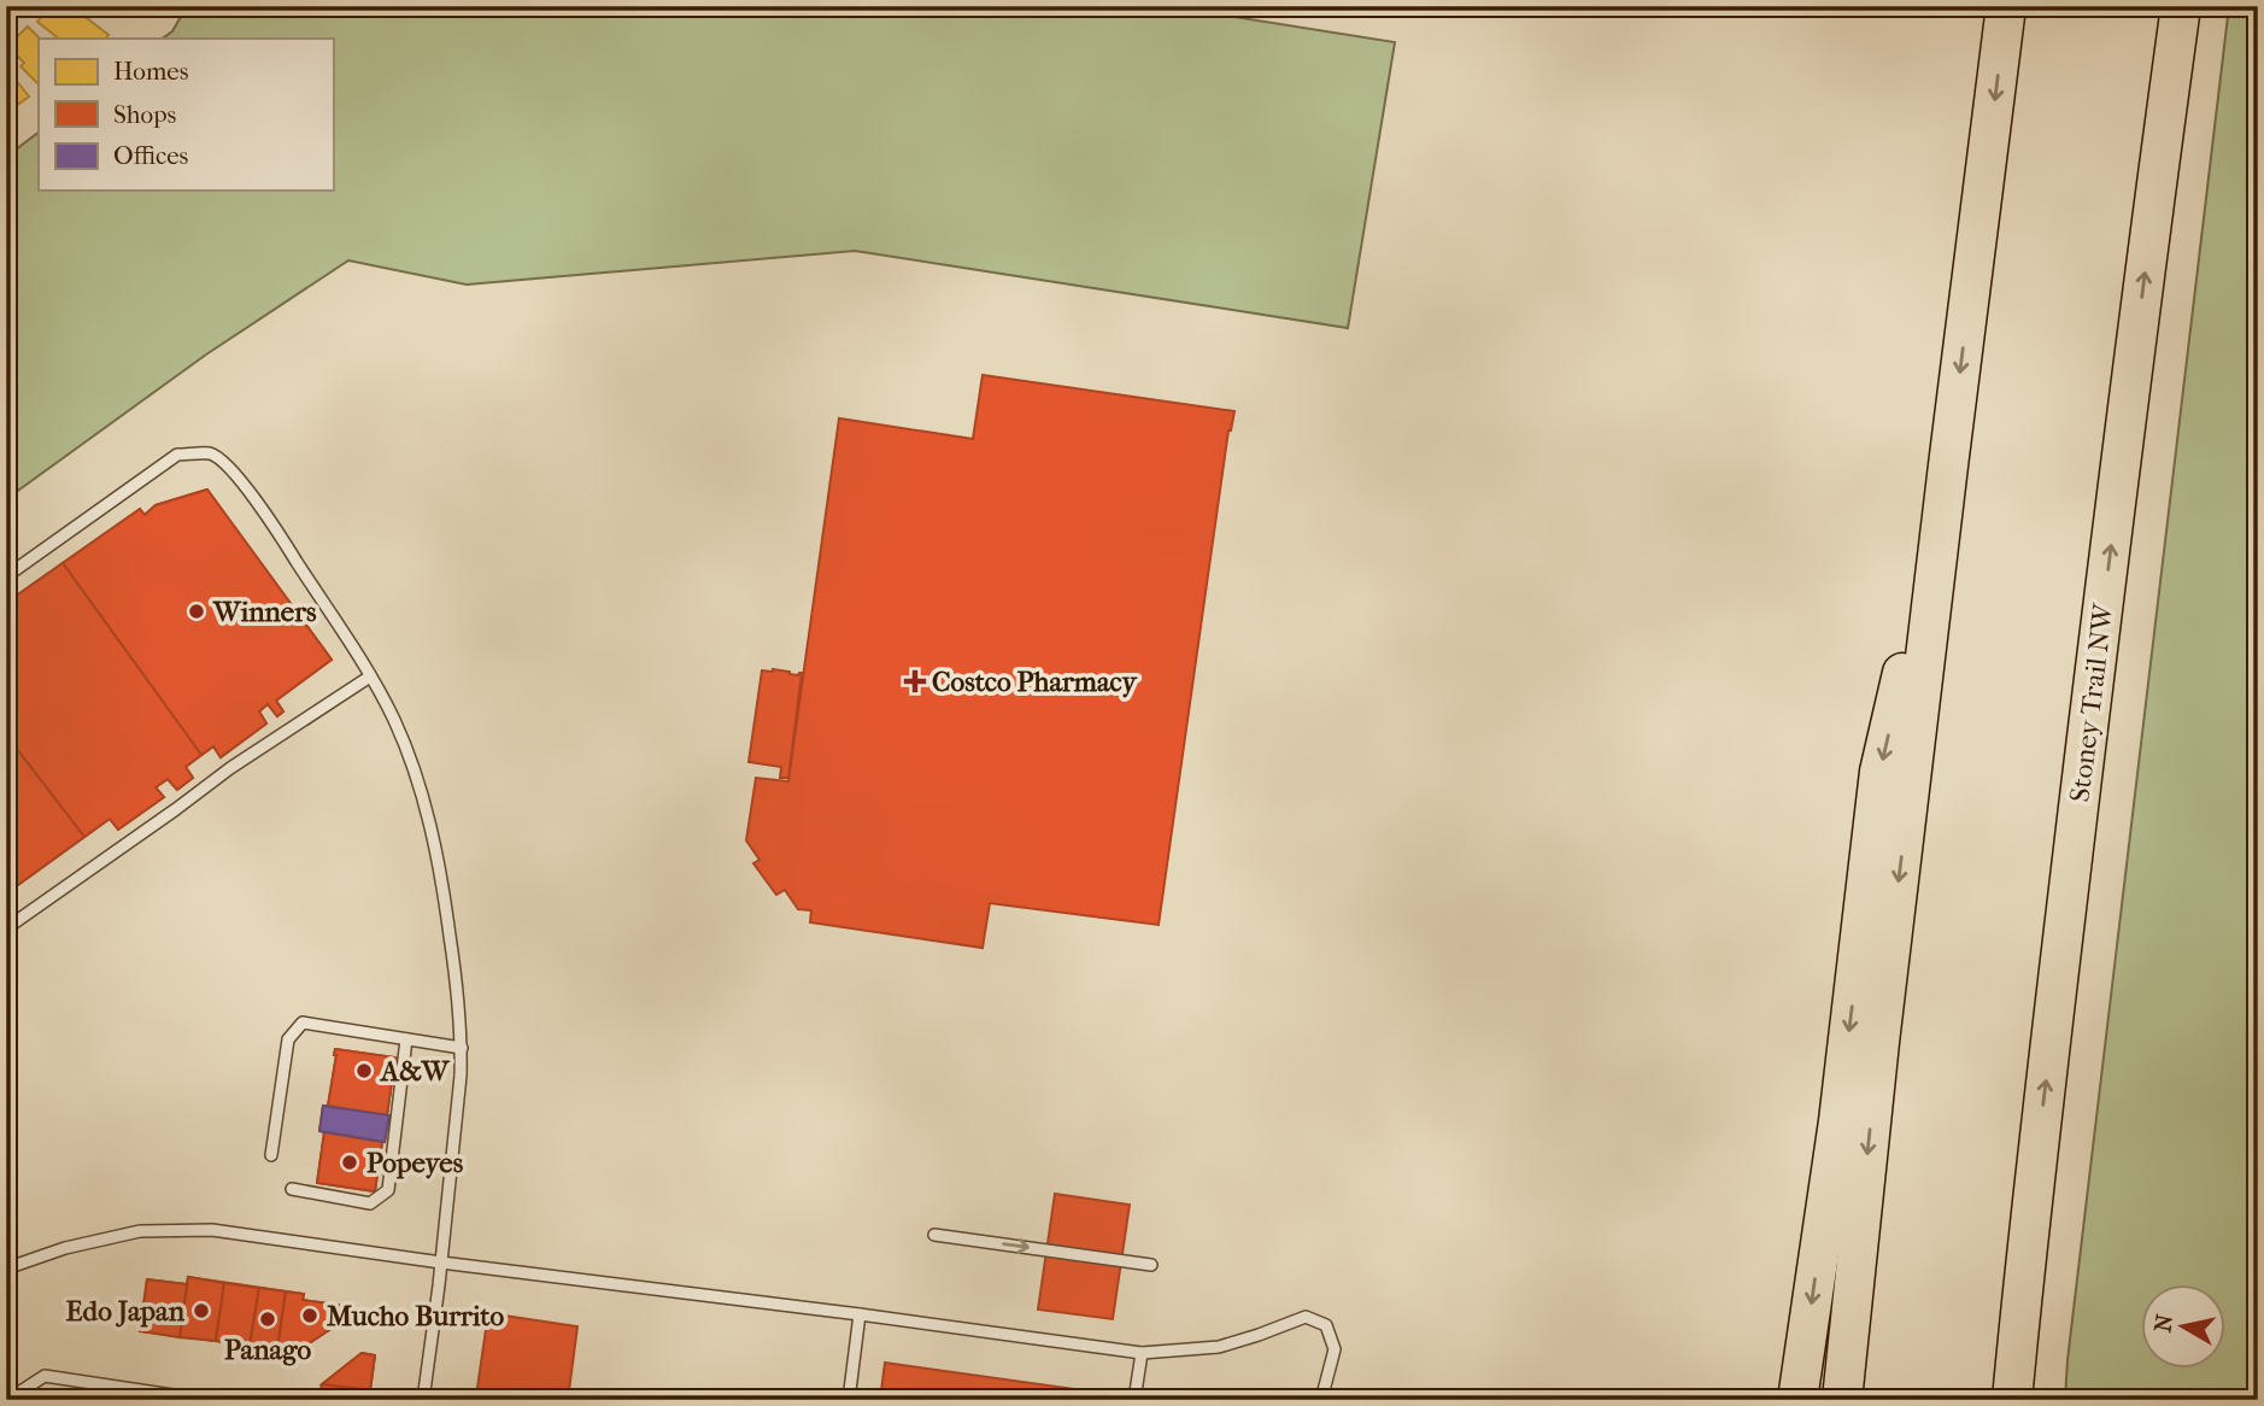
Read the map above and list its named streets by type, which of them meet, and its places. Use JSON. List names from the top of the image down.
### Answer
{
  "streets": {
    "highway": ["Stoney Trail NW"]
  },
  "places": {
    "other": [
      "Winners",
      "A&W",
      "Popeyes",
      "Edo Japan",
      "Mucho Burrito",
      "Panago"
    ],
    "health": ["Costco Pharmacy"]
  },
  "legend": ["Homes", "Shops", "Offices"],
  "north": "left"
}
